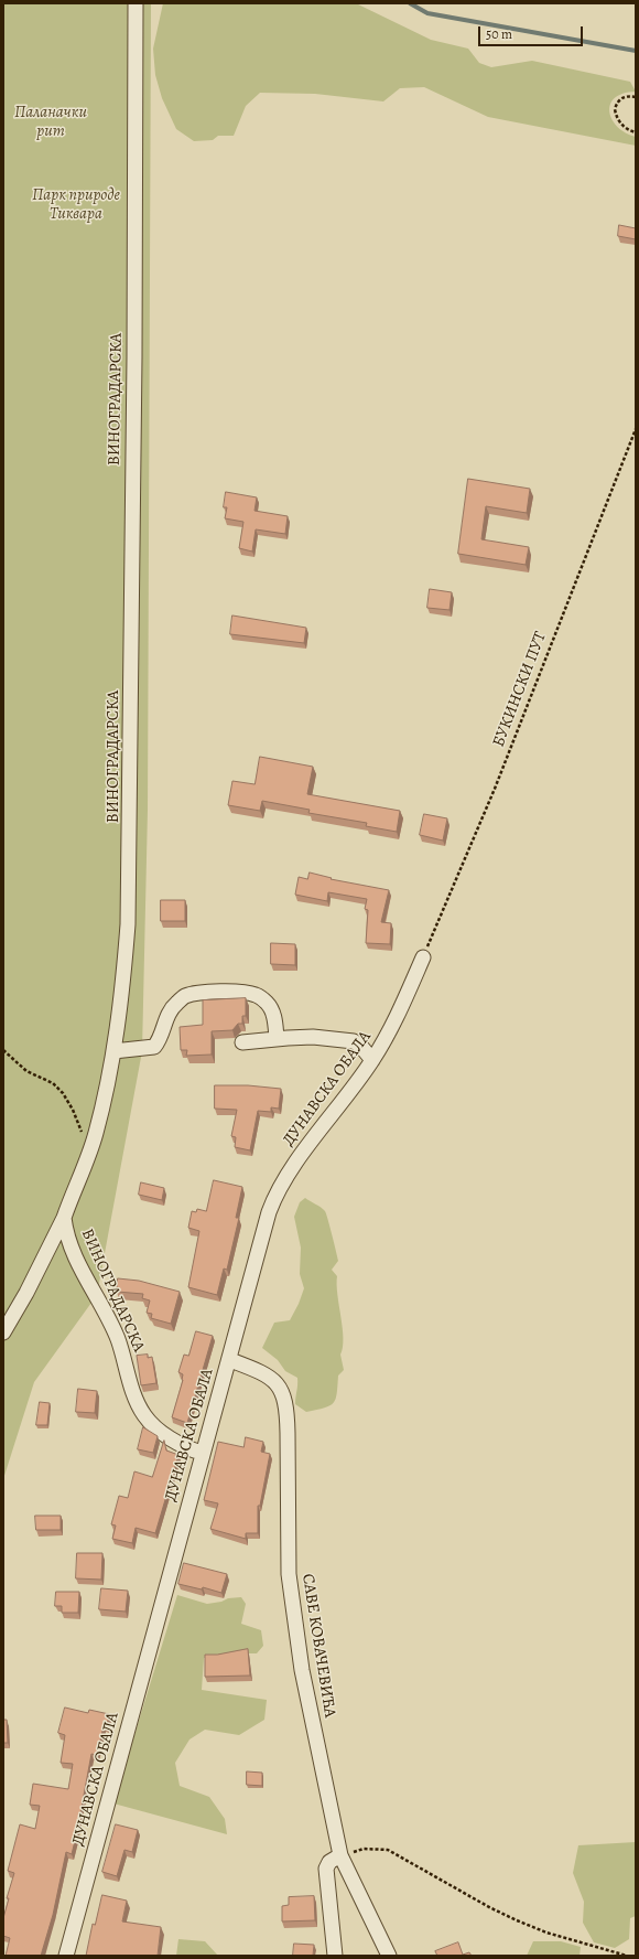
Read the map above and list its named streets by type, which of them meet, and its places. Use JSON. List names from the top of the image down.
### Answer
{
  "streets": {
    "street": ["ВИНОГРАДАРСКА", "ДУНАВСКА ОБАЛА", "САВЕ КОВАЧЕВИЋА"],
    "path": ["БУКИНСКИ ПУТ"]
  },
  "crossings": [
    ["ВИНОГРАДАРСКА", "ДУНАВСКА ОБАЛА"],
    ["БУКИНСКИ ПУТ", "ДУНАВСКА ОБАЛА"],
    ["ДУНАВСКА ОБАЛА", "САВЕ КОВАЧЕВИЋА"]
  ],
  "parks": ["Паланачки рит", "Парк природе Тиквара"],
  "scale_bar": "50 m"
}
